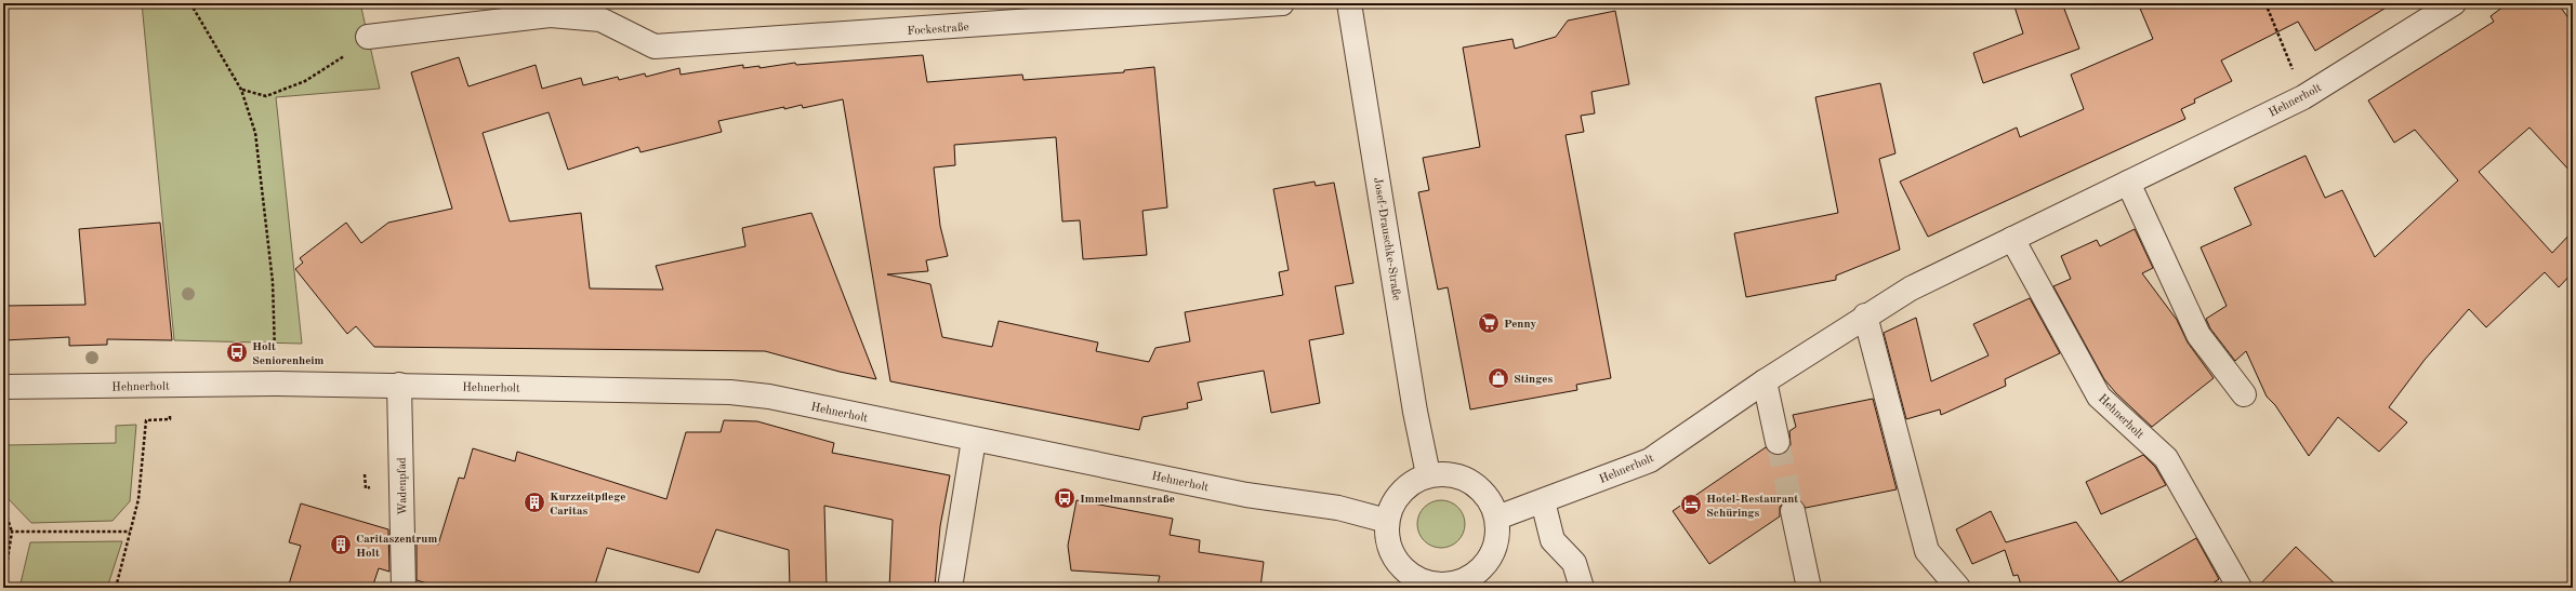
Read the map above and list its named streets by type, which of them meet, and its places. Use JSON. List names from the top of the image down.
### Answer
{
  "streets": {
    "street": [
      "Fockestraße",
      "Hehnerholt",
      "Josef-Drauschke-Straße",
      "Wadenpfad"
    ]
  },
  "crossings": [
    ["Hehnerholt", "Josef-Drauschke-Straße"],
    ["Hehnerholt", "Wadenpfad"]
  ],
  "places": {
    "supermarket": ["Penny"],
    "bus stop": ["Holt Seniorenheim", "Immelmannstraße"],
    "shop": ["Stinges"],
    "building": ["Kurzzeitpflege Caritas", "Caritaszentrum Holt"],
    "hotel": ["Hotel-Restaurant Schürings"]
  }
}
